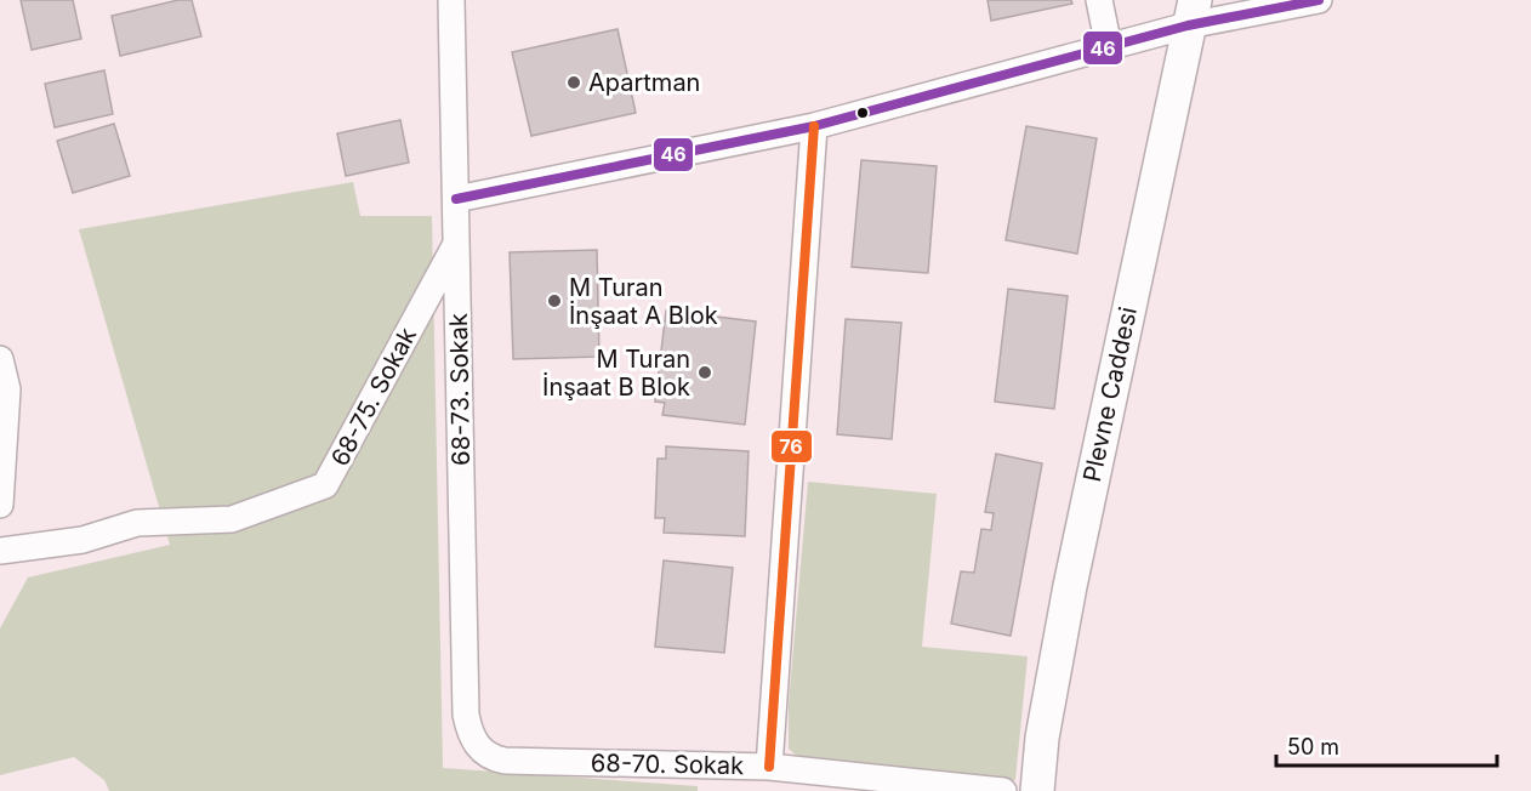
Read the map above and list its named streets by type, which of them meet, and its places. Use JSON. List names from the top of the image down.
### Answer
{
  "streets": {
    "street": [
      "68-73. Sokak",
      "Plevne Caddesi",
      "68-75. Sokak",
      "68-70. Sokak"
    ]
  },
  "crossings": [
    ["68-73. Sokak", "68-75. Sokak"],
    ["68-73. Sokak", "68-70. Sokak"]
  ],
  "places": ["Apartman", "M Turan İnşaat A Blok", "M Turan İnşaat B Blok"],
  "lines": ["transit line 46", "transit line 76"],
  "scale_bar": "50 m"
}
